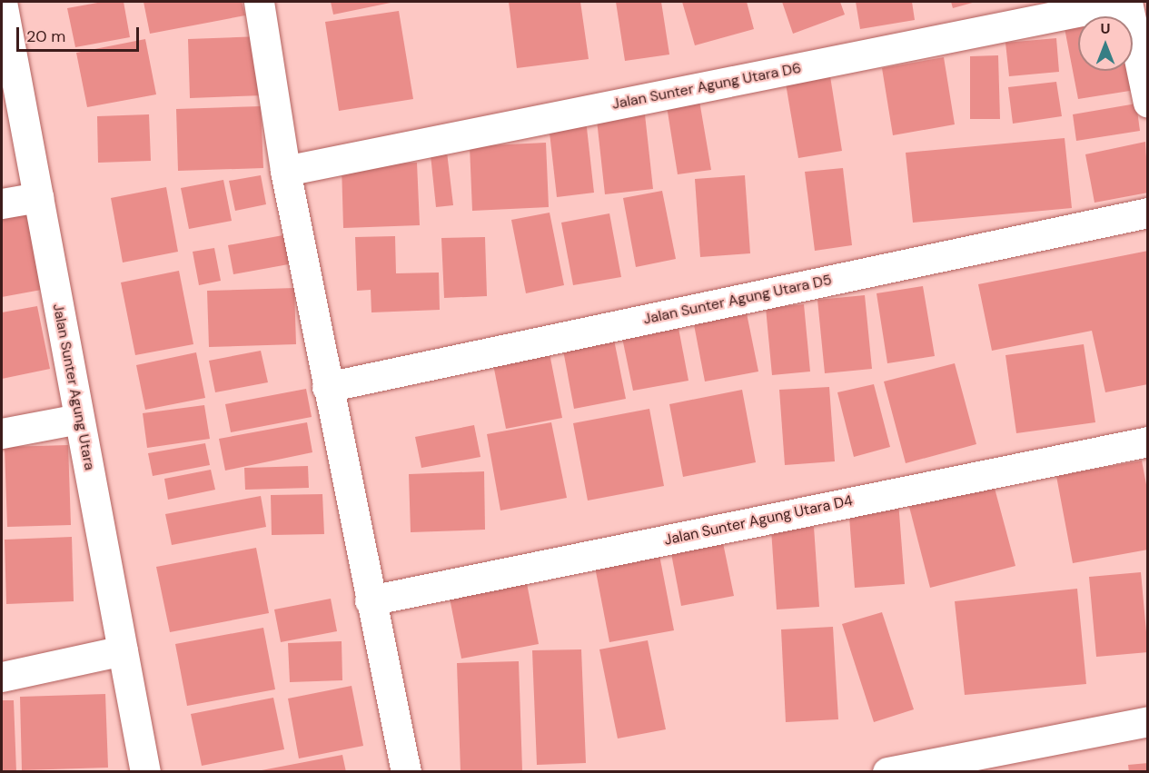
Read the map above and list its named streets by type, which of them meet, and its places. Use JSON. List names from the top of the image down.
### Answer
{
  "streets": {
    "street": [
      "Jalan Sunter Agung Utara D6",
      "Jalan Sunter Agung Utara D5",
      "Jalan Sunter Agung Utara",
      "Jalan Sunter Agung Utara D4"
    ]
  },
  "scale_bar": "20 m",
  "north": "top"
}
